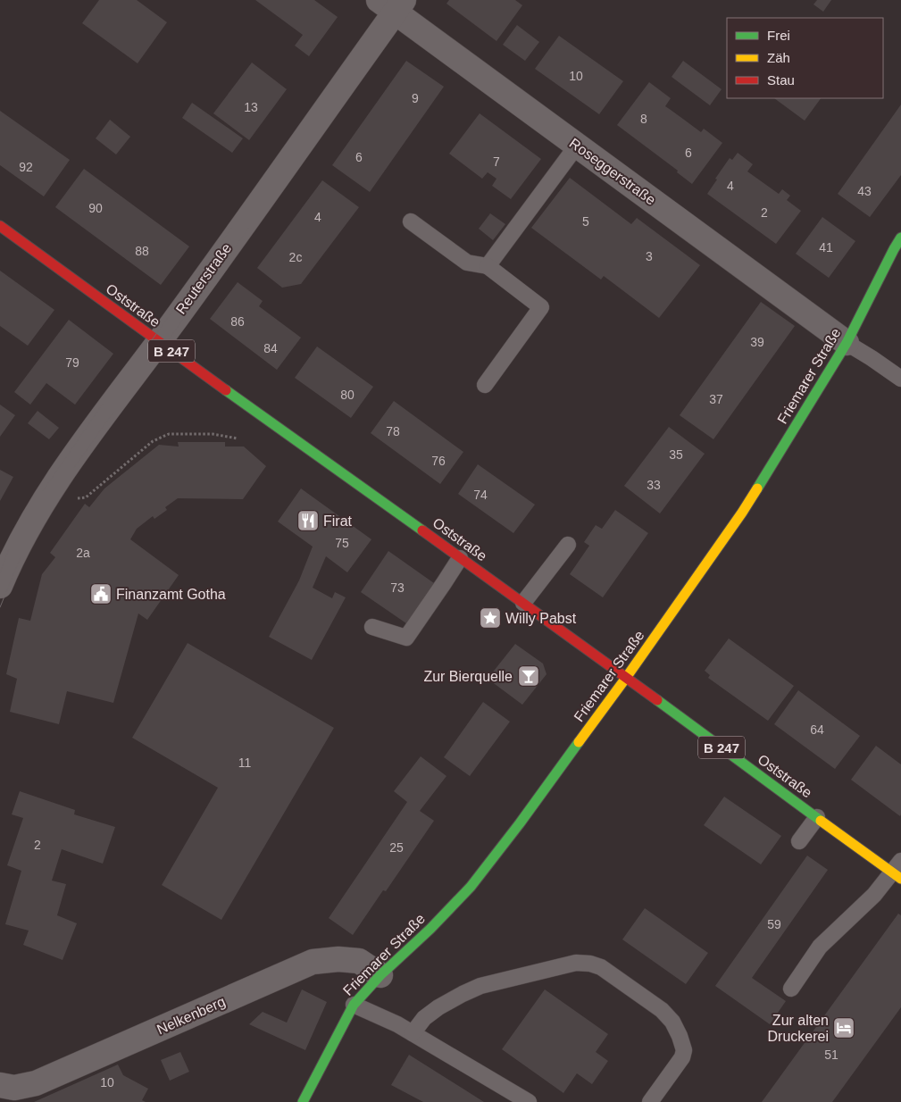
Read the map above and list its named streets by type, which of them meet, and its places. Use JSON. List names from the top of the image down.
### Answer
{
  "streets": {
    "main road": ["Oststraße", "B 247", "Friemarer Straße"],
    "street": ["Roseggerstraße", "Reuterstraße", "Nelkenberg"]
  },
  "crossings": [
    ["Roseggerstraße", "Reuterstraße"],
    ["Roseggerstraße", "Friemarer Straße"],
    ["Reuterstraße", "Oststraße"],
    ["Oststraße", "Friemarer Straße"],
    ["Friemarer Straße", "Nelkenberg"]
  ],
  "places": {
    "restaurant": ["Firat"],
    "public building": ["Finanzamt Gotha"],
    "place": ["Willy Pabst"],
    "bar": ["Zur Bierquelle"],
    "hotel": ["Zur alten Druckerei"]
  },
  "house_numbers": [
    "10",
    "9",
    "13",
    "8",
    "6",
    "6",
    "7",
    "92",
    "4",
    "43",
    "90",
    "2",
    "4",
    "5",
    "41",
    "88",
    "3",
    "2c",
    "86",
    "39",
    "84",
    "79",
    "80",
    "37",
    "78",
    "35",
    "76",
    "33",
    "74",
    "75",
    "2a",
    "73",
    "64",
    "11",
    "2",
    "25",
    "59",
    "51",
    "10"
  ],
  "legend": ["Frei", "Zäh", "Stau"]
}
